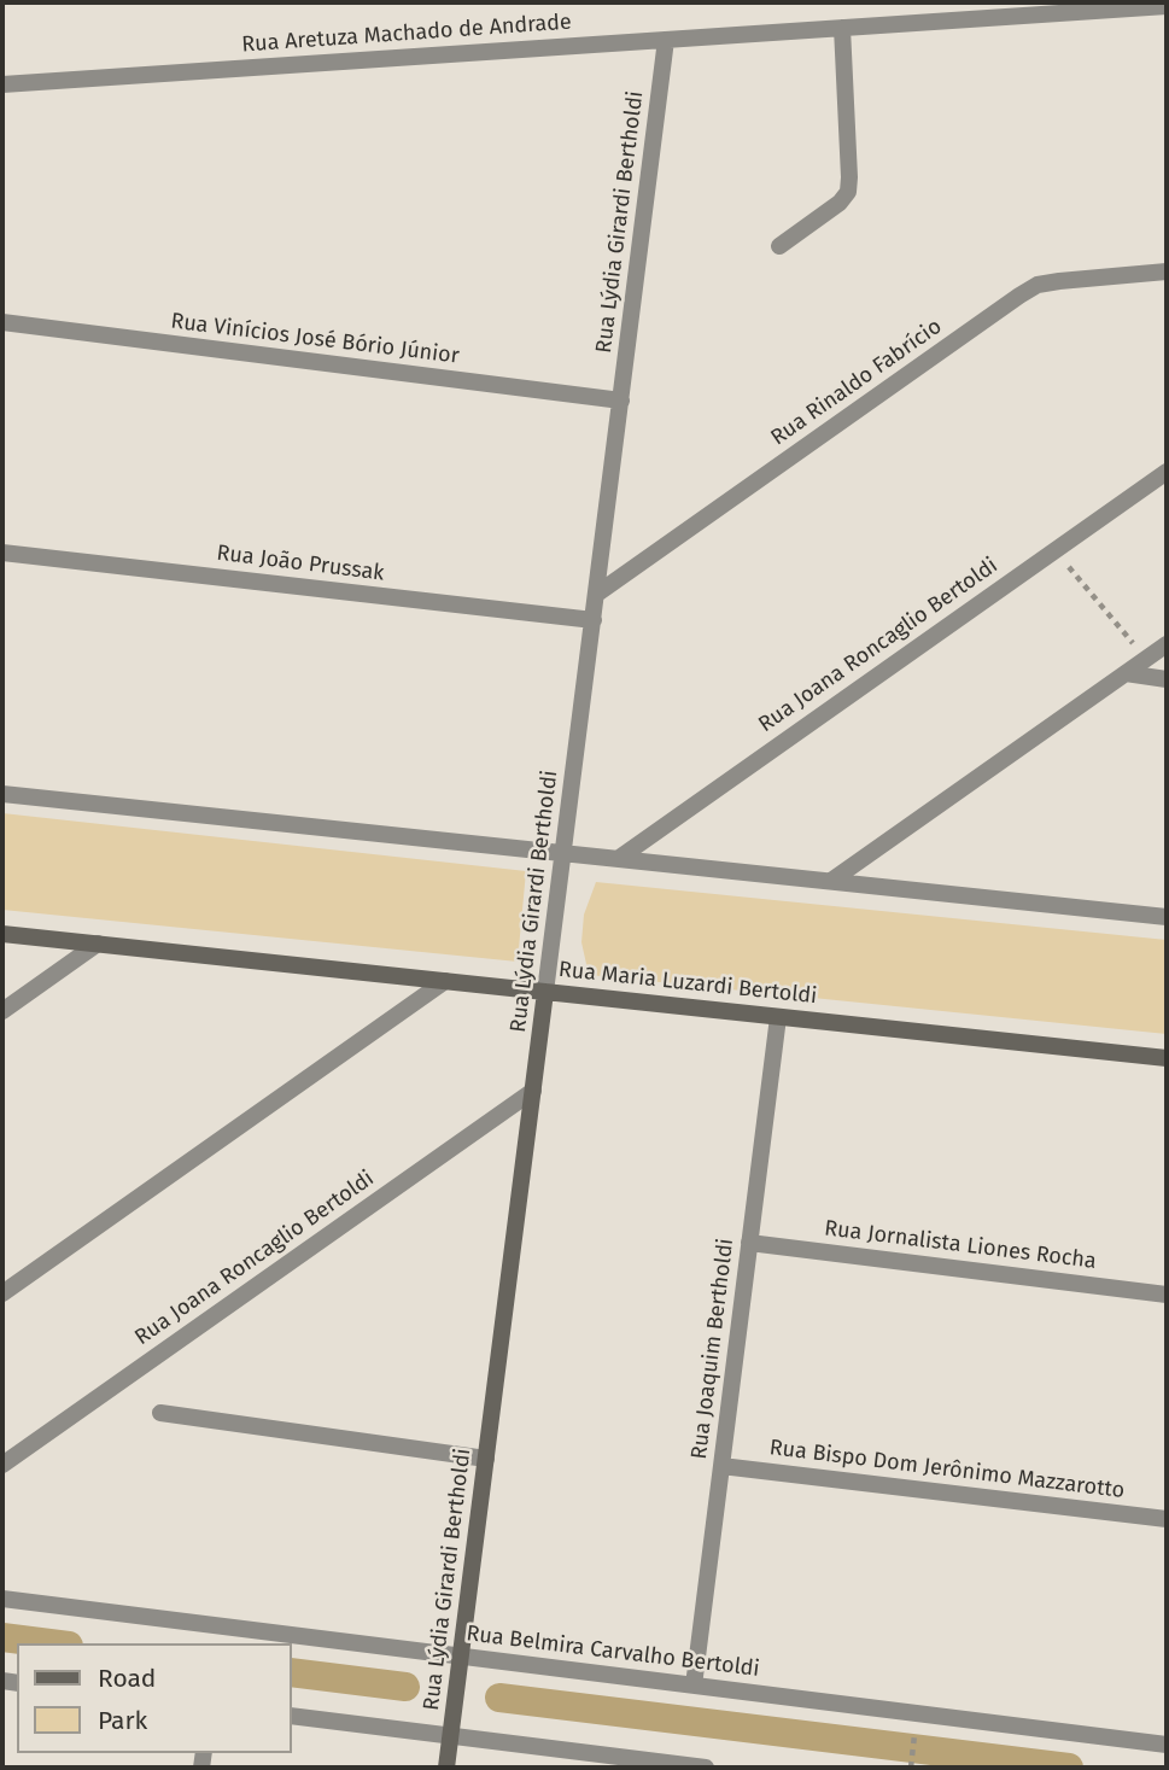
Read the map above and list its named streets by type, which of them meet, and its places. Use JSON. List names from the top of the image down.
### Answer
{
  "streets": {
    "street": [
      "Rua Aretuza Machado de Andrade",
      "Rua Lýdia Girardi Bertholdi",
      "Rua Vinícios José Bório Júnior",
      "Rua Rinaldo Fabrício",
      "Rua João Prussak",
      "Rua Joana Roncaglio Bertoldi",
      "Rua Maria Luzardi Bertoldi",
      "Rua Jornalista Liones Rocha",
      "Rua Joaquim Bertholdi",
      "Rua Bispo Dom Jerônimo Mazzarotto",
      "Rua Belmira Carvalho Bertoldi"
    ]
  },
  "crossings": [
    ["Rua Aretuza Machado de Andrade", "Rua Lýdia Girardi Bertholdi"],
    ["Rua Lýdia Girardi Bertholdi", "Rua Vinícios José Bório Júnior"],
    ["Rua Lýdia Girardi Bertholdi", "Rua Rinaldo Fabrício"],
    ["Rua Lýdia Girardi Bertholdi", "Rua João Prussak"],
    ["Rua Lýdia Girardi Bertholdi", "Rua Joana Roncaglio Bertoldi"],
    ["Rua Lýdia Girardi Bertholdi", "Rua Maria Luzardi Bertoldi"],
    ["Rua Lýdia Girardi Bertholdi", "Rua Belmira Carvalho Bertoldi"],
    ["Rua Maria Luzardi Bertoldi", "Rua Joaquim Bertholdi"],
    ["Rua Jornalista Liones Rocha", "Rua Joaquim Bertholdi"],
    ["Rua Joaquim Bertholdi", "Rua Bispo Dom Jerônimo Mazzarotto"],
    ["Rua Joaquim Bertholdi", "Rua Belmira Carvalho Bertoldi"]
  ],
  "legend": ["Road", "Park"]
}
